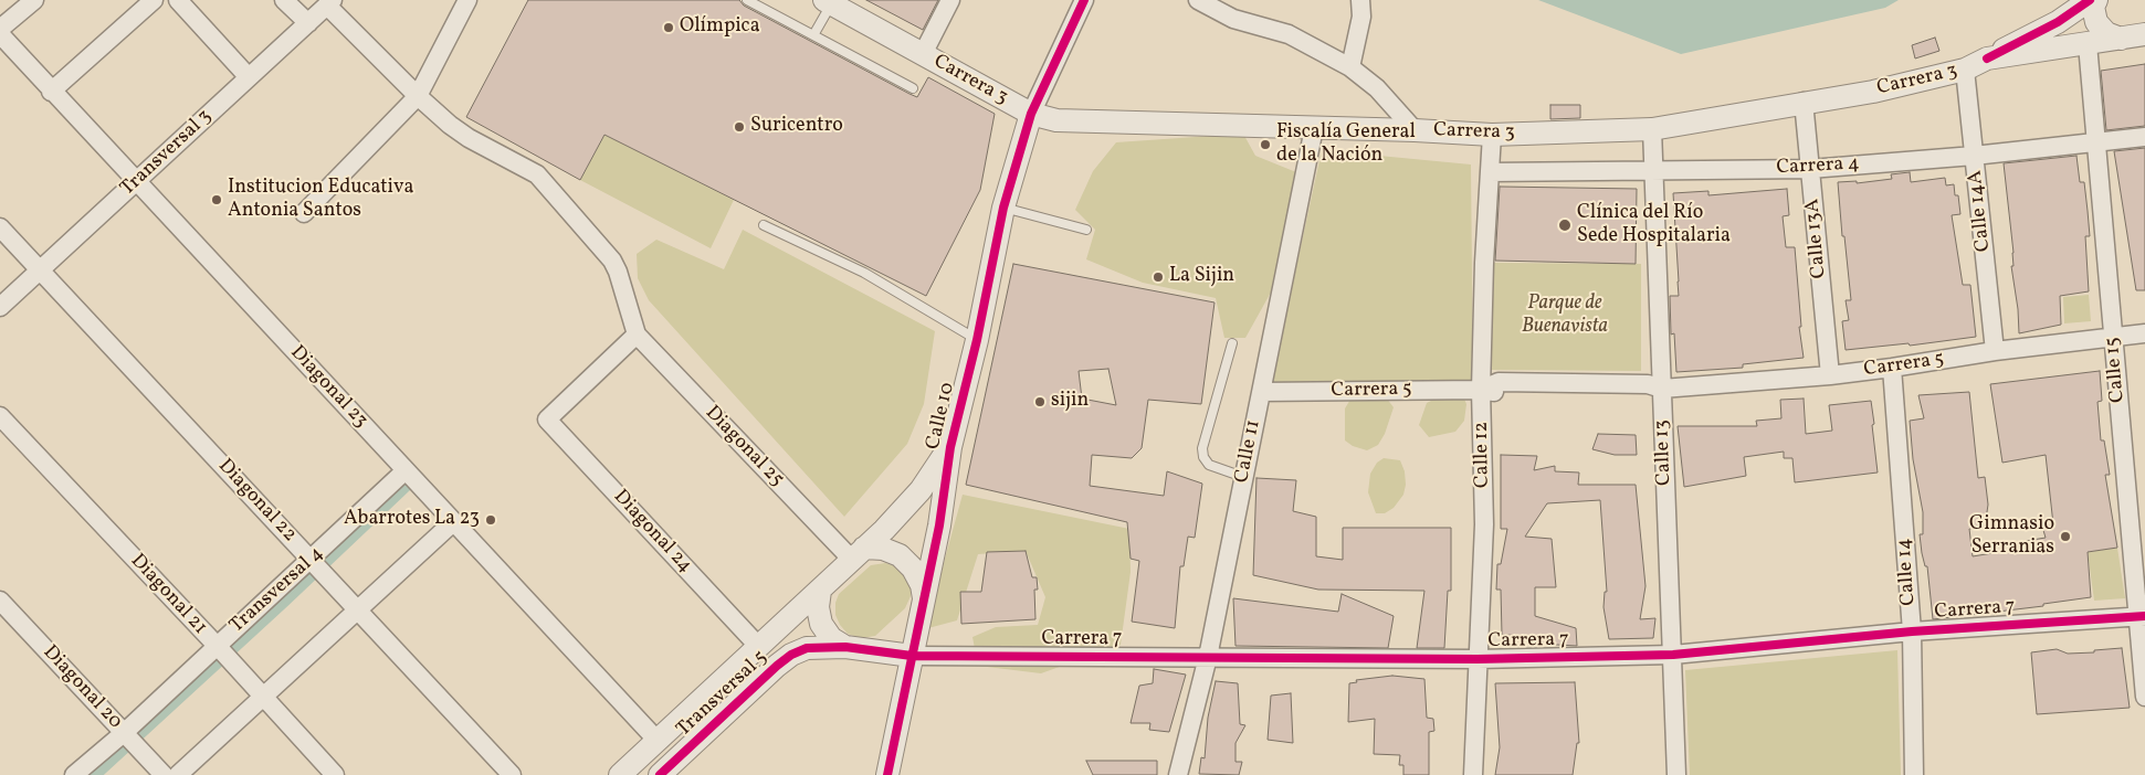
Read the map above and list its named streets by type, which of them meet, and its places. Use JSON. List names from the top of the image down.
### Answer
{
  "streets": {
    "street": [
      "Carrera 3",
      "Transversal 3",
      "Carrera 4",
      "Calle 14A",
      "Calle 13A",
      "Carrera 5",
      "Calle 15",
      "Diagonal 23",
      "Calle 10",
      "Diagonal 25",
      "Calle 11",
      "Calle 13",
      "Calle 12",
      "Diagonal 22",
      "Diagonal 24",
      "Calle 14",
      "Transversal 4",
      "Diagonal 21",
      "Carrera 7",
      "Diagonal 20",
      "Transversal 5"
    ]
  },
  "crossings": [
    ["Carrera 3", "Calle 14A"],
    ["Carrera 3", "Calle 13A"],
    ["Carrera 3", "Calle 15"],
    ["Carrera 3", "Calle 10"],
    ["Carrera 3", "Calle 11"],
    ["Carrera 3", "Calle 13"],
    ["Carrera 3", "Calle 12"],
    ["Transversal 3", "Diagonal 23"],
    ["Transversal 3", "Diagonal 22"],
    ["Carrera 4", "Calle 14A"],
    ["Carrera 4", "Calle 13A"],
    ["Carrera 4", "Calle 15"],
    ["Carrera 4", "Calle 13"],
    ["Carrera 4", "Calle 12"],
    ["Calle 14A", "Carrera 5"],
    ["Calle 13A", "Carrera 5"],
    ["Carrera 5", "Calle 15"],
    ["Carrera 5", "Calle 11"],
    ["Carrera 5", "Calle 13"],
    ["Carrera 5", "Calle 12"],
    ["Carrera 5", "Calle 14"],
    ["Calle 15", "Carrera 7"],
    ["Diagonal 23", "Transversal 4"],
    ["Diagonal 23", "Transversal 5"],
    ["Calle 10", "Diagonal 25"],
    ["Calle 10", "Carrera 7"],
    ["Calle 10", "Transversal 5"],
    ["Diagonal 25", "Diagonal 24"],
    ["Diagonal 25", "Carrera 7"],
    ["Diagonal 25", "Transversal 5"],
    ["Calle 11", "Carrera 7"],
    ["Calle 13", "Carrera 7"],
    ["Calle 12", "Carrera 7"],
    ["Diagonal 22", "Transversal 4"],
    ["Diagonal 24", "Transversal 5"],
    ["Calle 14", "Carrera 7"],
    ["Transversal 4", "Diagonal 21"],
    ["Transversal 4", "Diagonal 20"],
    ["Carrera 7", "Transversal 5"]
  ],
  "parks": ["Parque de Buenavista"],
  "places": [
    "Olímpica",
    "Suricentro",
    "Fiscalía General de la Nación",
    "Institucion Educativa Antonia Santos",
    "Clínica del Río Sede Hospitalaria",
    "La Sijin",
    "sijin",
    "Abarrotes La 23",
    "Gimnasio Serranias"
  ]
}
